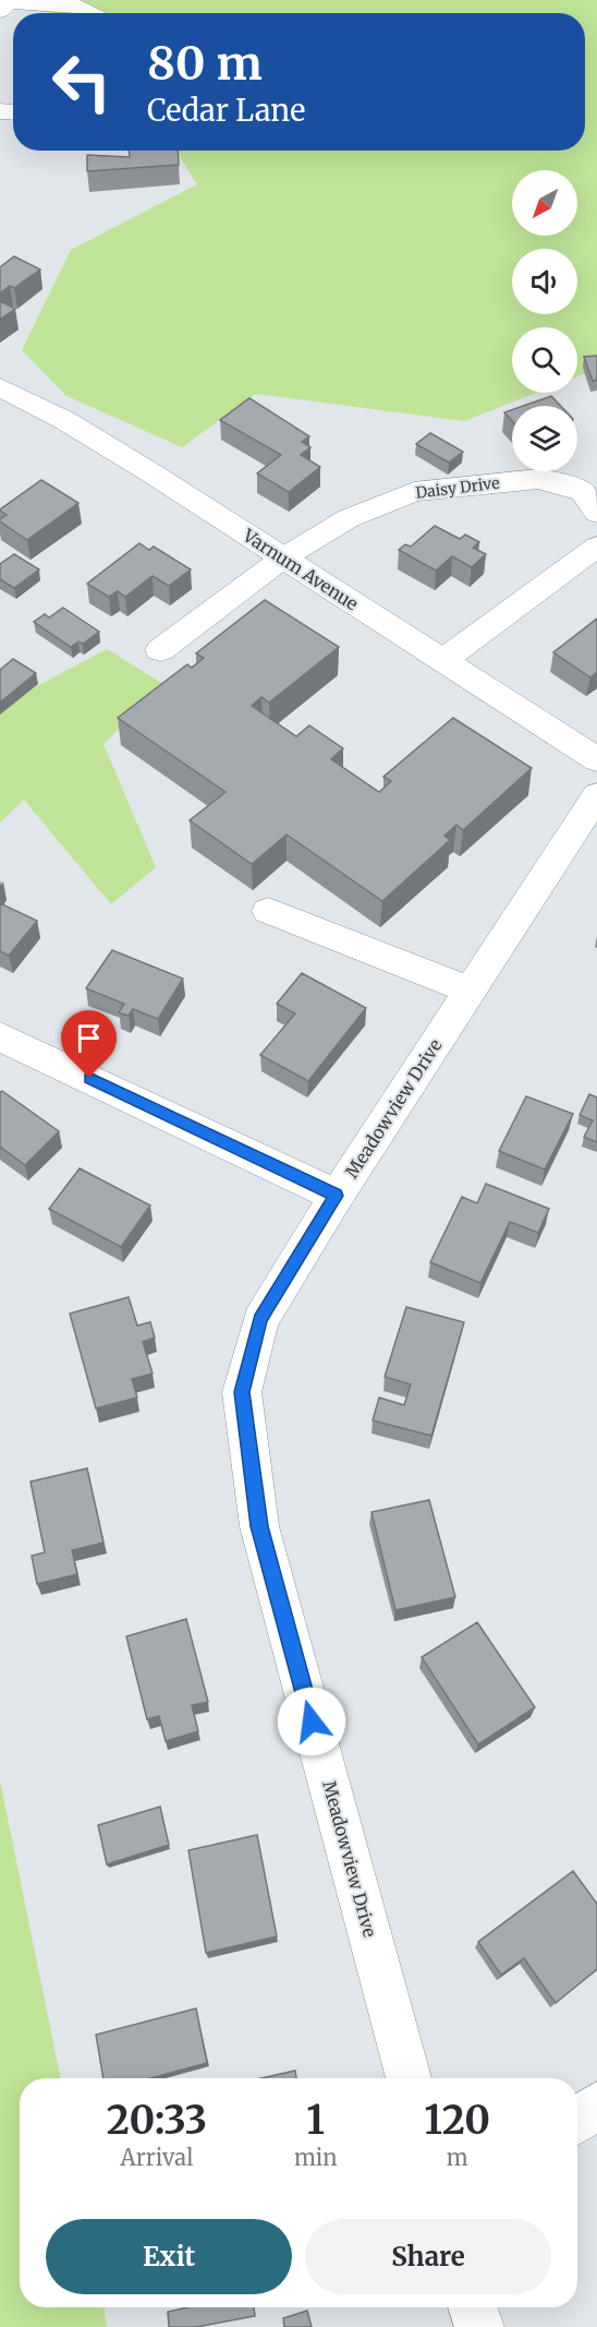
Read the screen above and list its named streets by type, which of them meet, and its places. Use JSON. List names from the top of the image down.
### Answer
{
  "streets": {
    "street": ["Daisy Drive", "Varnum Avenue", "Meadowview Drive"]
  },
  "crossings": [
    ["Daisy Drive", "Varnum Avenue"]
  ],
  "north": "bottom left",
  "page": {
    "turn": ["80 m", "Cedar Lane"],
    "eta": [
      "20:33",
      "Arrival",
      "1",
      "min",
      "120",
      "m"
    ],
    "buttons": ["Exit", "Share"]
  }
}
